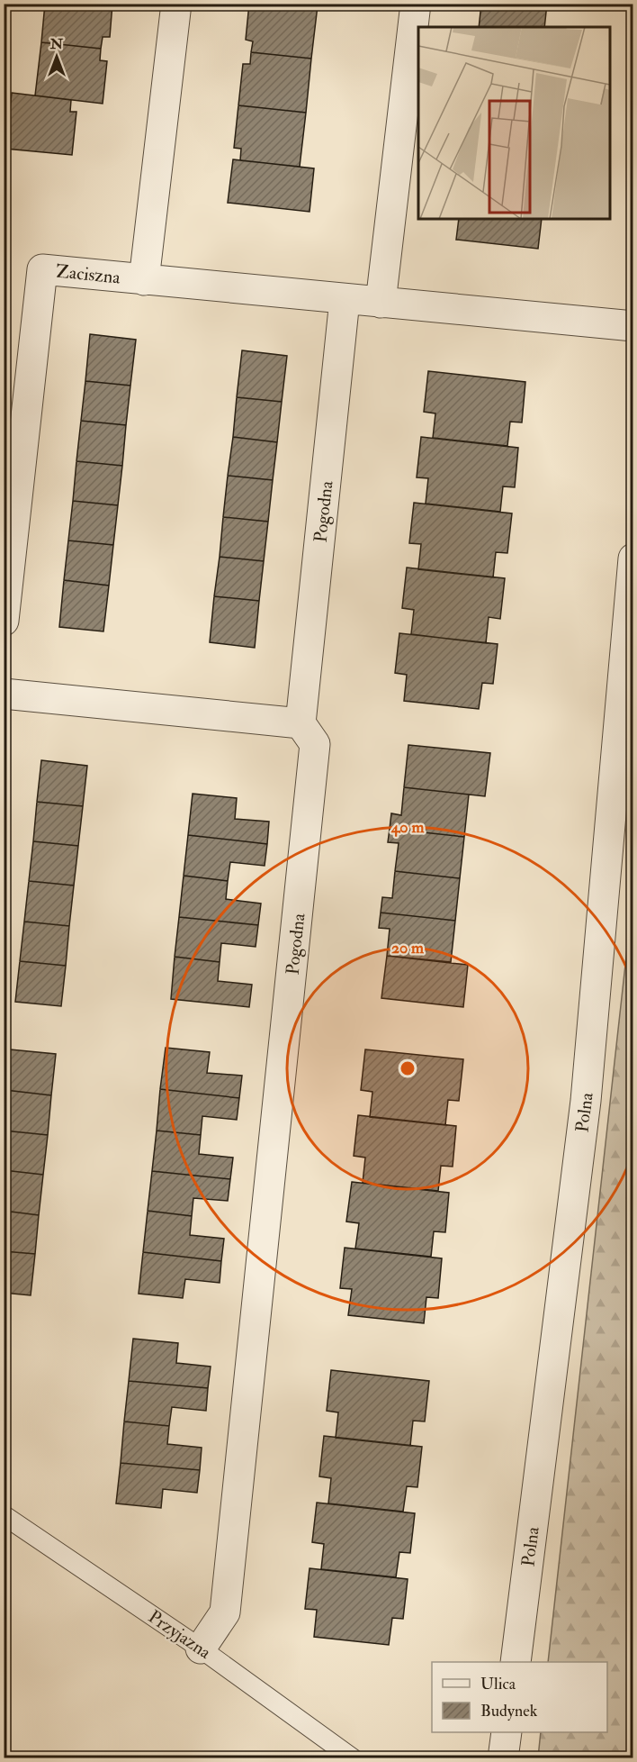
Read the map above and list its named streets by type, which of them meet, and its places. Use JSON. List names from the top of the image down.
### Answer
{
  "streets": {
    "street": ["Zaciszna", "Pogodna", "Polna"],
    "lane": ["Przyjazna"]
  },
  "crossings": [
    ["Pogodna", "Przyjazna"]
  ],
  "legend": ["Ulica", "Budynek"],
  "north": "top",
  "rings": ["40 m", "20 m"]
}
